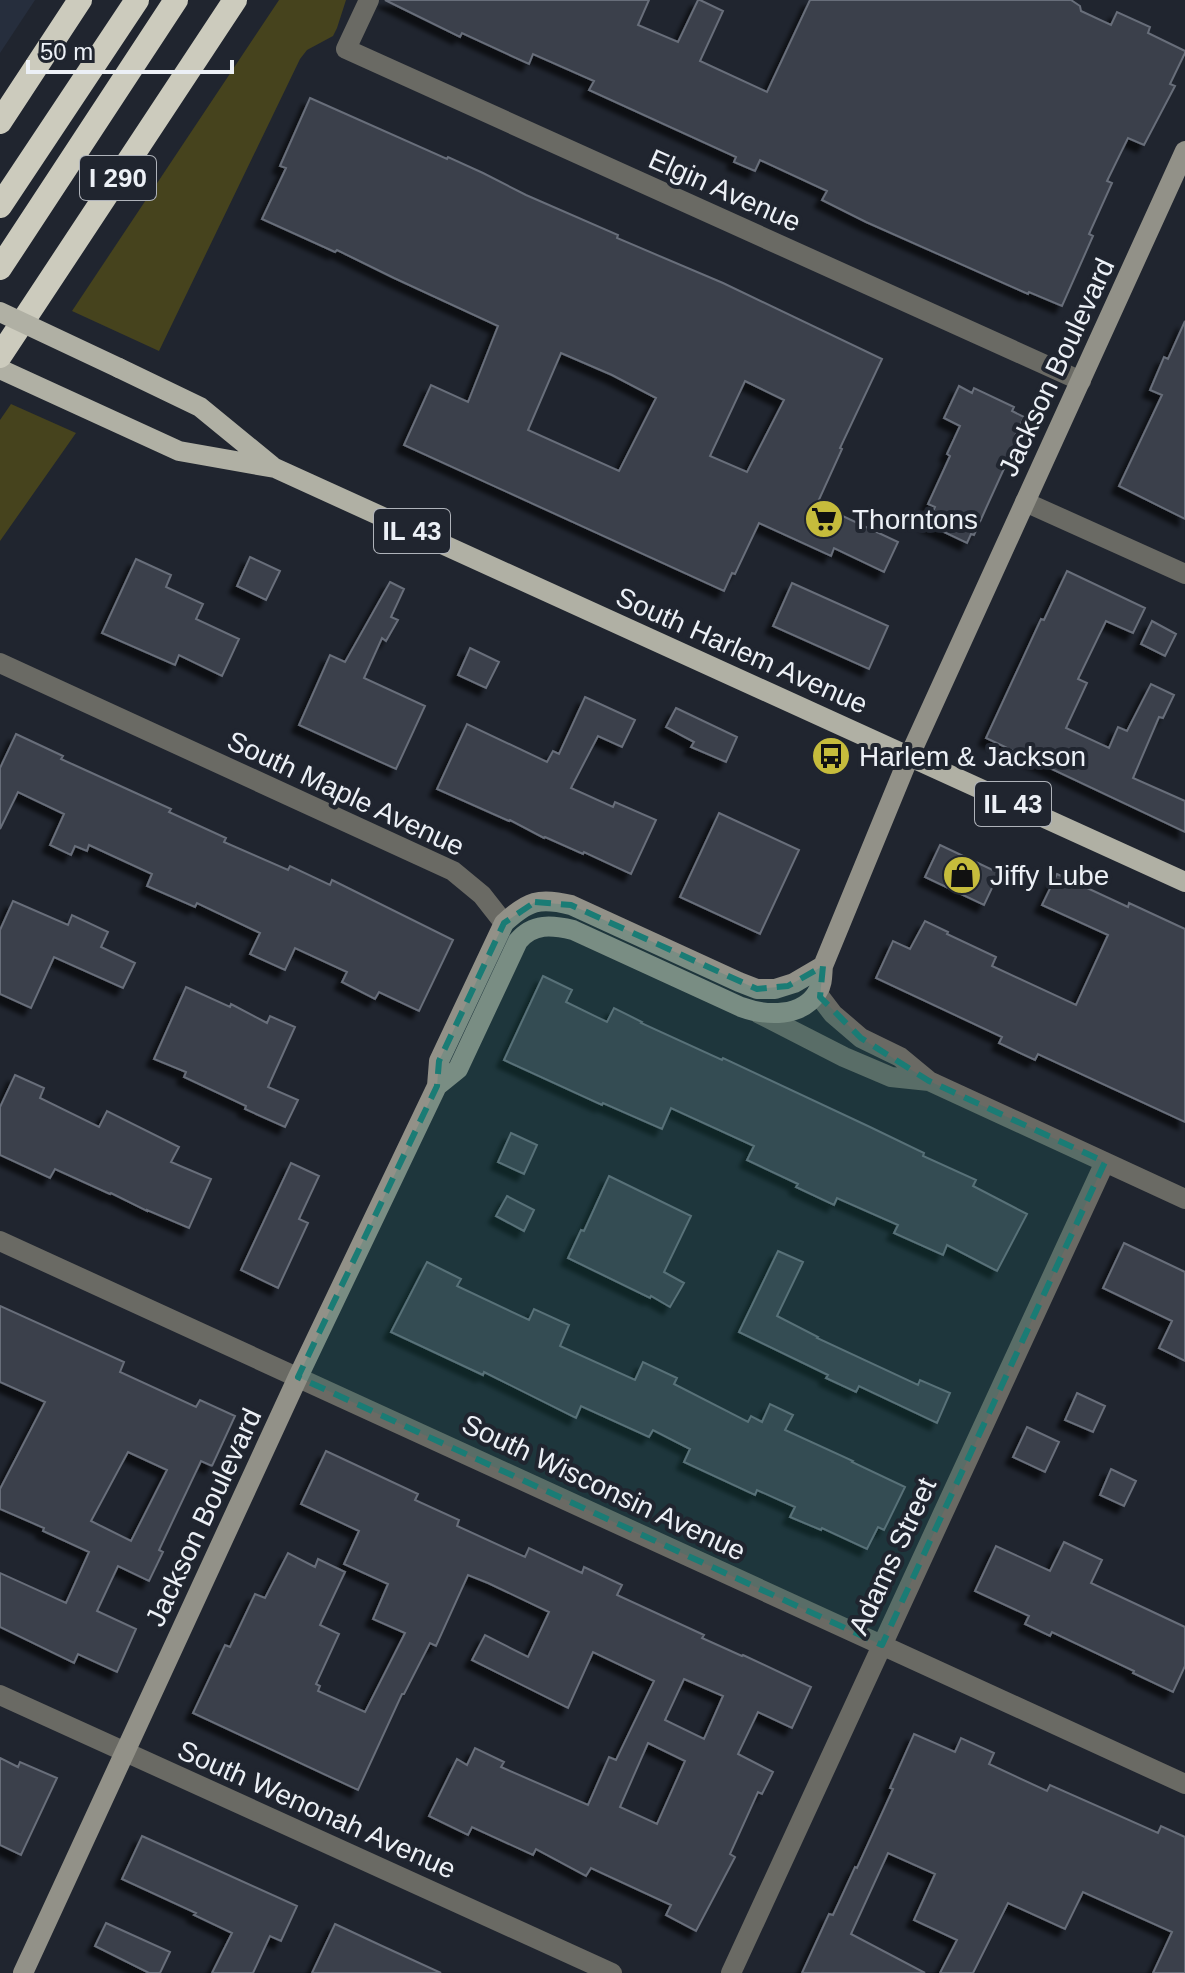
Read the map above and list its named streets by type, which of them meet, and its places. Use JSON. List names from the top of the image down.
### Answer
{
  "streets": {
    "highway": ["I 290"],
    "main road": ["IL 43", "South Harlem Avenue"],
    "street": [
      "Elgin Avenue",
      "Jackson Boulevard",
      "South Maple Avenue",
      "South Wisconsin Avenue",
      "Adams Street",
      "South Wenonah Avenue"
    ]
  },
  "crossings": [
    ["Elgin Avenue", "Jackson Boulevard"],
    ["Jackson Boulevard", "South Harlem Avenue"],
    ["Jackson Boulevard", "South Maple Avenue"],
    ["Jackson Boulevard", "South Wisconsin Avenue"],
    ["Jackson Boulevard", "South Wenonah Avenue"],
    ["South Wisconsin Avenue", "Adams Street"]
  ],
  "places": {
    "supermarket": ["Thorntons"],
    "bus stop": ["Harlem & Jackson"],
    "shop": ["Jiffy Lube"]
  },
  "scale_bar": "50 m"
}
